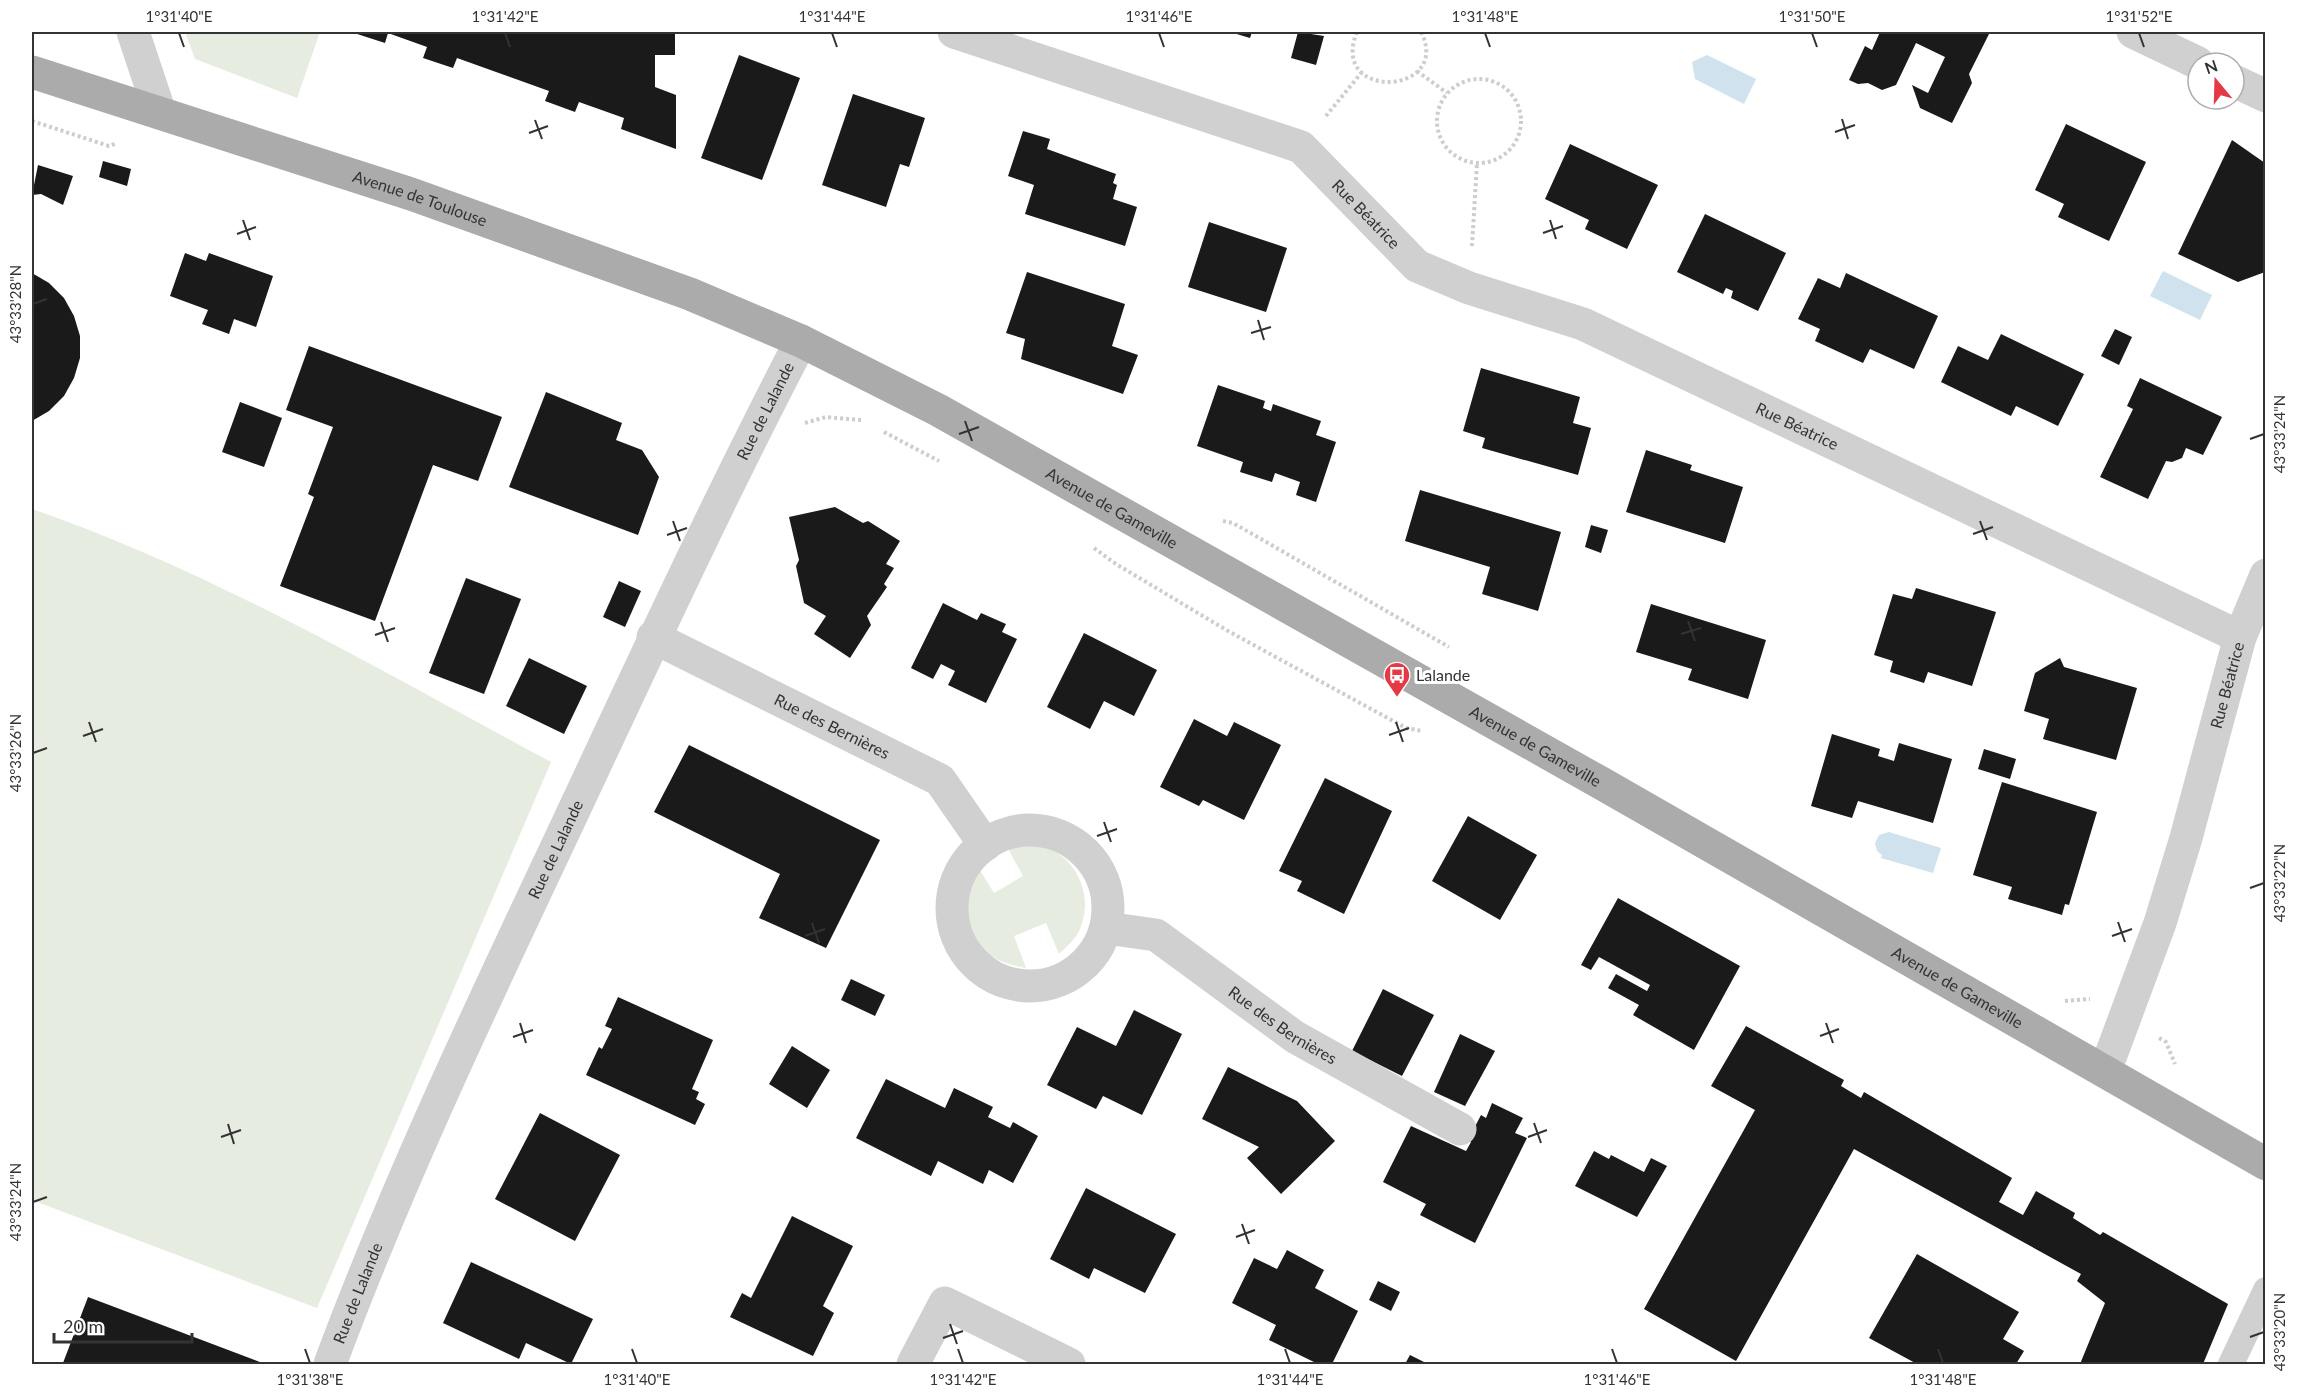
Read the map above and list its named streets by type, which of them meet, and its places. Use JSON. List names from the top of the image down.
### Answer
{
  "streets": {
    "main road": ["Avenue de Toulouse", "Avenue de Gameville"],
    "street": ["Rue Béatrice", "Rue de Lalande", "Rue des Bernières"]
  },
  "crossings": [
    ["Avenue de Toulouse", "Rue de Lalande"],
    ["Avenue de Toulouse", "Avenue de Gameville"],
    ["Rue Béatrice", "Avenue de Gameville"],
    ["Rue de Lalande", "Avenue de Gameville"],
    ["Rue de Lalande", "Rue des Bernières"]
  ],
  "places": {
    "bus stop": ["Lalande"]
  },
  "scale_bar": "20 m",
  "north": "top",
  "coordinates": [
    "1°31'40\"E",
    "1°31'42\"E",
    "1°31'44\"E",
    "1°31'46\"E",
    "1°31'48\"E",
    "1°31'50\"E",
    "1°31'52\"E",
    "43°33'28\"N",
    "43°33'24\"N",
    "43°33'26\"N",
    "43°33'22\"N",
    "43°33'20\"N",
    "1°31'38\"E"
  ]
}
